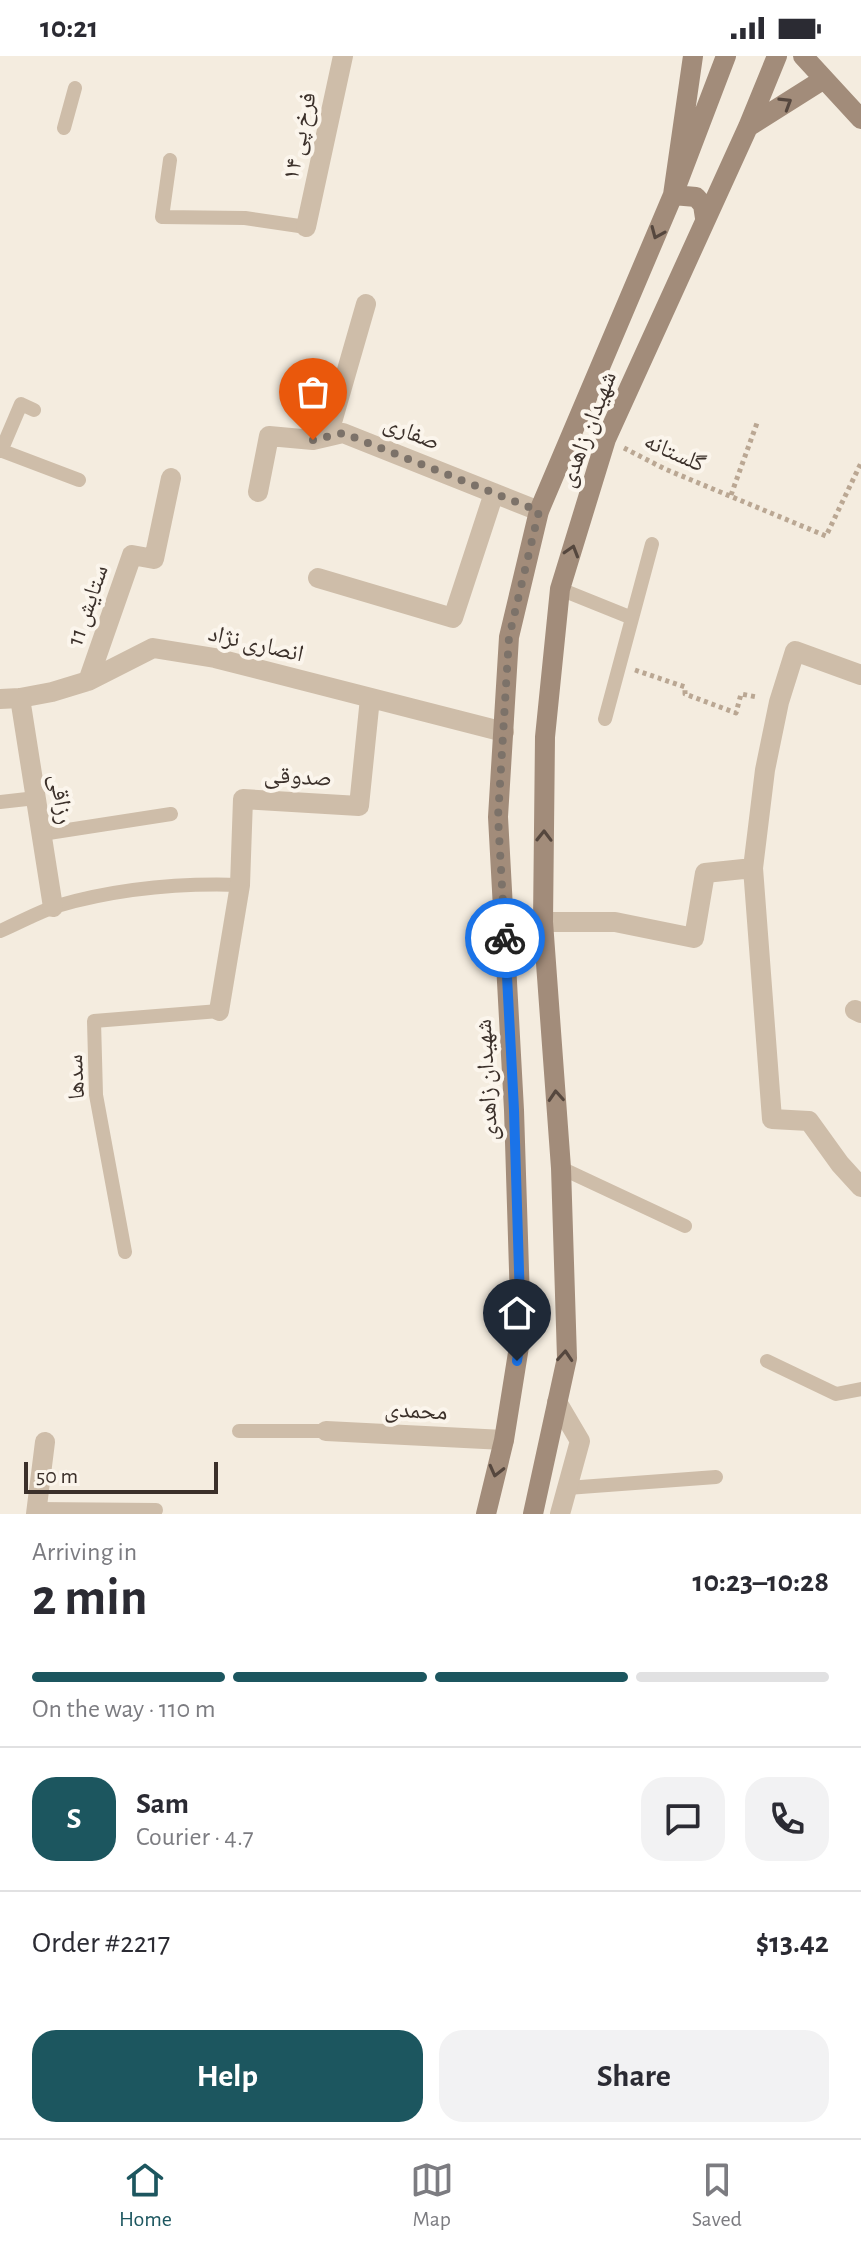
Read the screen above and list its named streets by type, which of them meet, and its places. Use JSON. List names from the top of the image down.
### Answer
{
  "streets": {
    "main road": ["شهیدان زاهدی"],
    "street": [
      "فرخ پی ۱۴",
      "صفاری",
      "ستایش 11",
      "انصاری نژاد",
      "صدوقی",
      "رزاقی",
      "محمدی"
    ],
    "lane": ["سدها"],
    "path": ["گلستانه"]
  },
  "crossings": [
    ["شهیدان زاهدی", "صفاری"],
    ["شهیدان زاهدی", "گلستانه"],
    ["شهیدان زاهدی", "انصاری نژاد"],
    ["شهیدان زاهدی", "محمدی"],
    ["ستایش 11", "انصاری نژاد"],
    ["انصاری نژاد", "صدوقی"],
    ["انصاری نژاد", "رزاقی"],
    ["صدوقی", "سدها"]
  ],
  "scale_bar": "50 m",
  "page": {
    "status": "10:21",
    "scale": "50 m",
    "heading": ["2 min", "Arriving in", "10:23–10:28"],
    "panel": [
      "Sam",
      "Courier · 4.7",
      "Order #2217",
      "$13.42"
    ],
    "bar": "On the way · 110 m",
    "round": "S",
    "buttons": ["Help", "Share"],
    "tabs": ["Home", "Map", "Saved"]
  }
}
